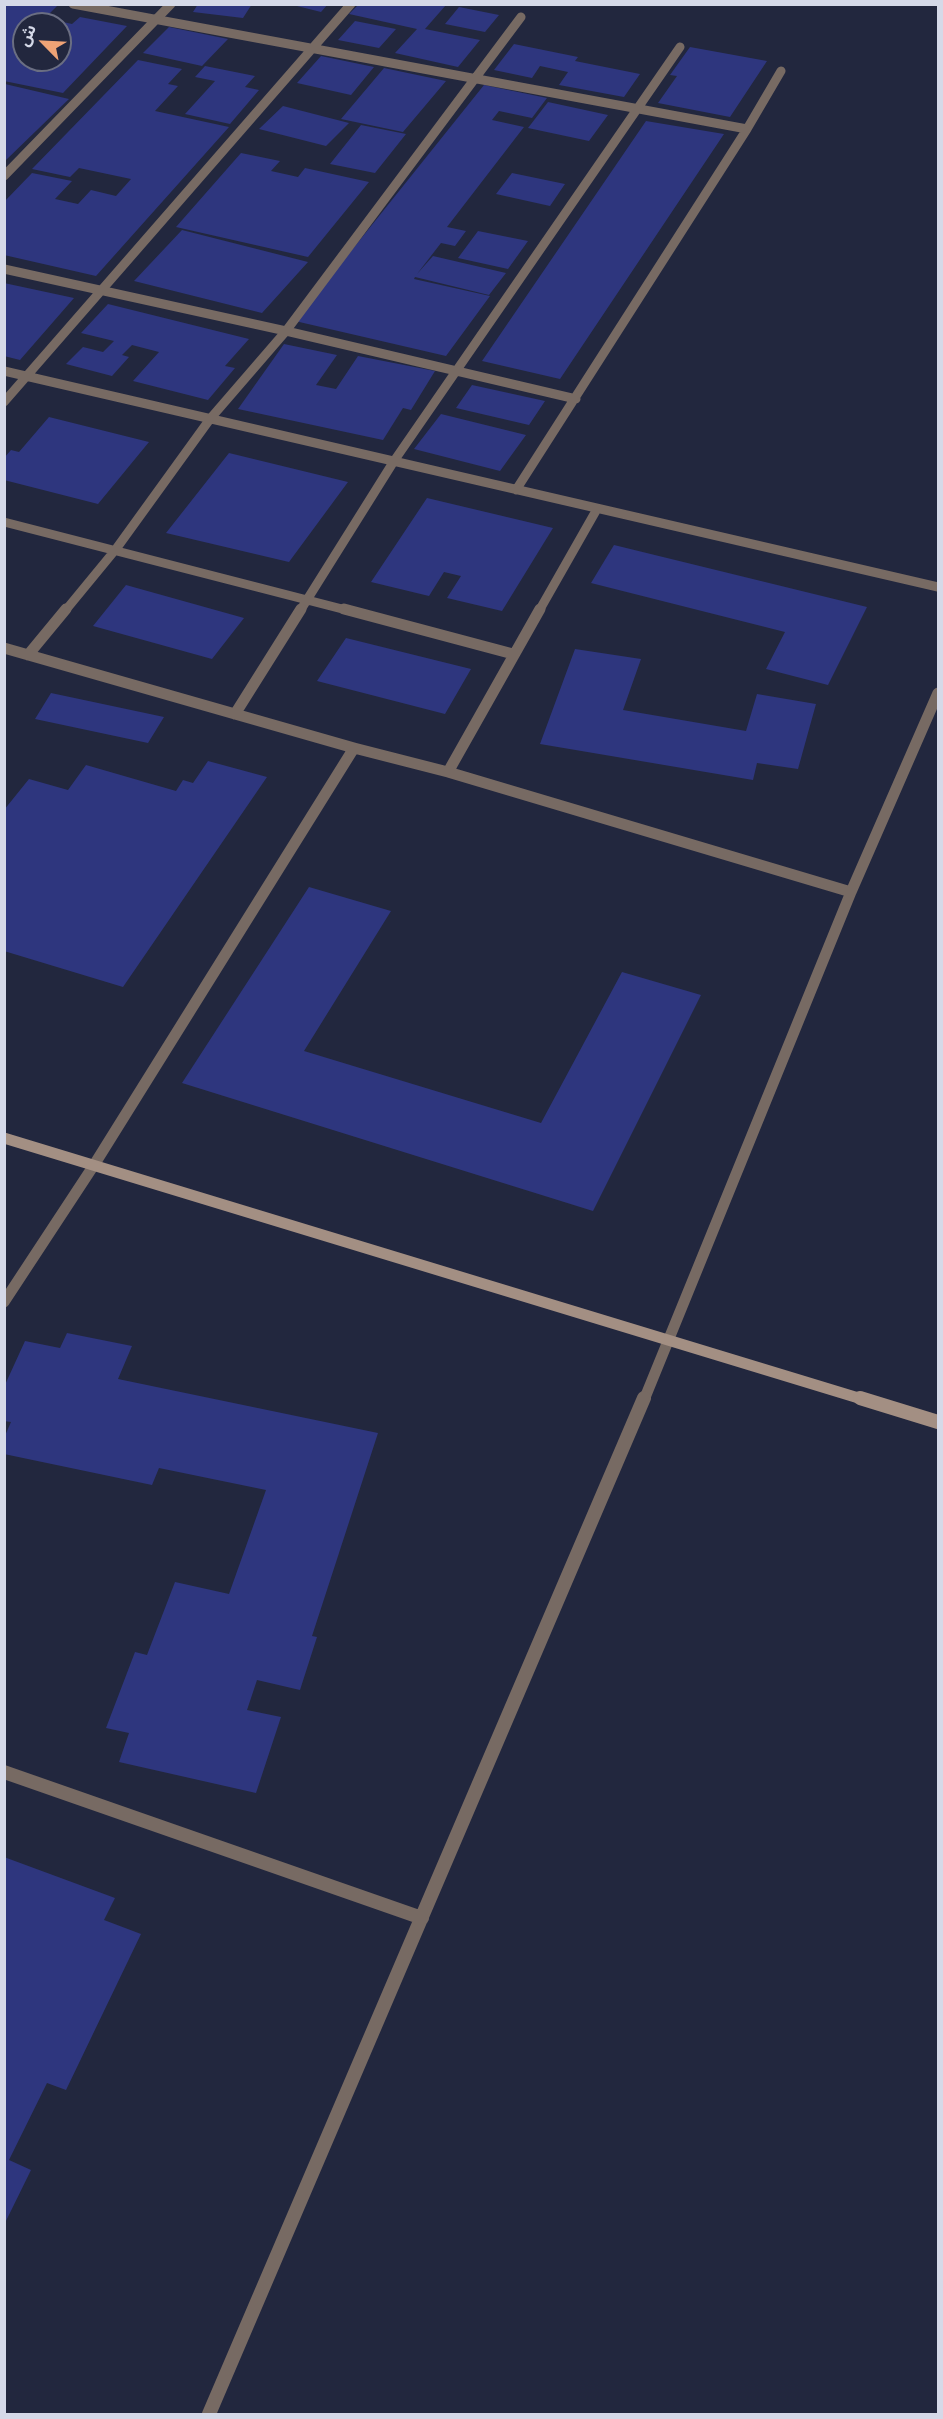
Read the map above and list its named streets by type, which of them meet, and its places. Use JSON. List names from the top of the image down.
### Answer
{
  "north": "top left"
}
